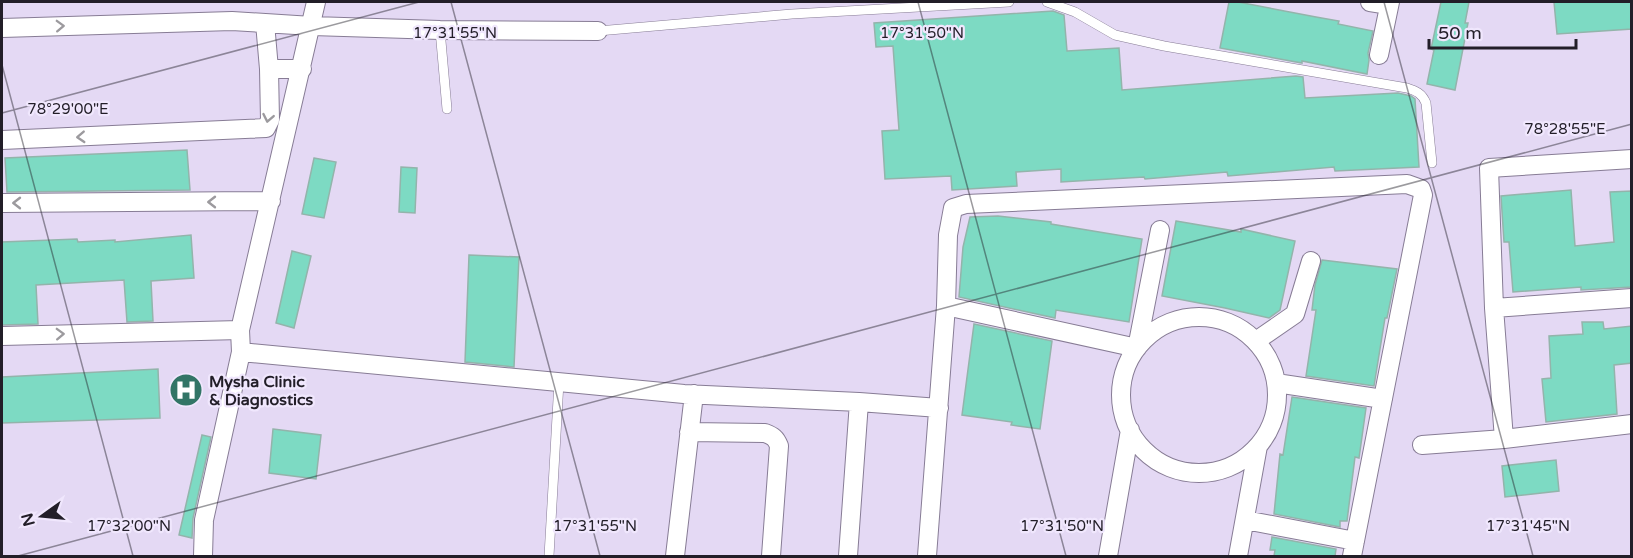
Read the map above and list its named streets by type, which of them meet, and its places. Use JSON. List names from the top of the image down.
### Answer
{
  "places": {
    "hospital": ["Mysha Clinic & Diagnostics"]
  },
  "scale_bar": "50 m",
  "north": "left",
  "coordinates": [
    "17°31'55\"N",
    "17°31'50\"N",
    "78°29'00\"E",
    "78°28'55\"E",
    "17°32'00\"N",
    "17°31'45\"N"
  ]
}
